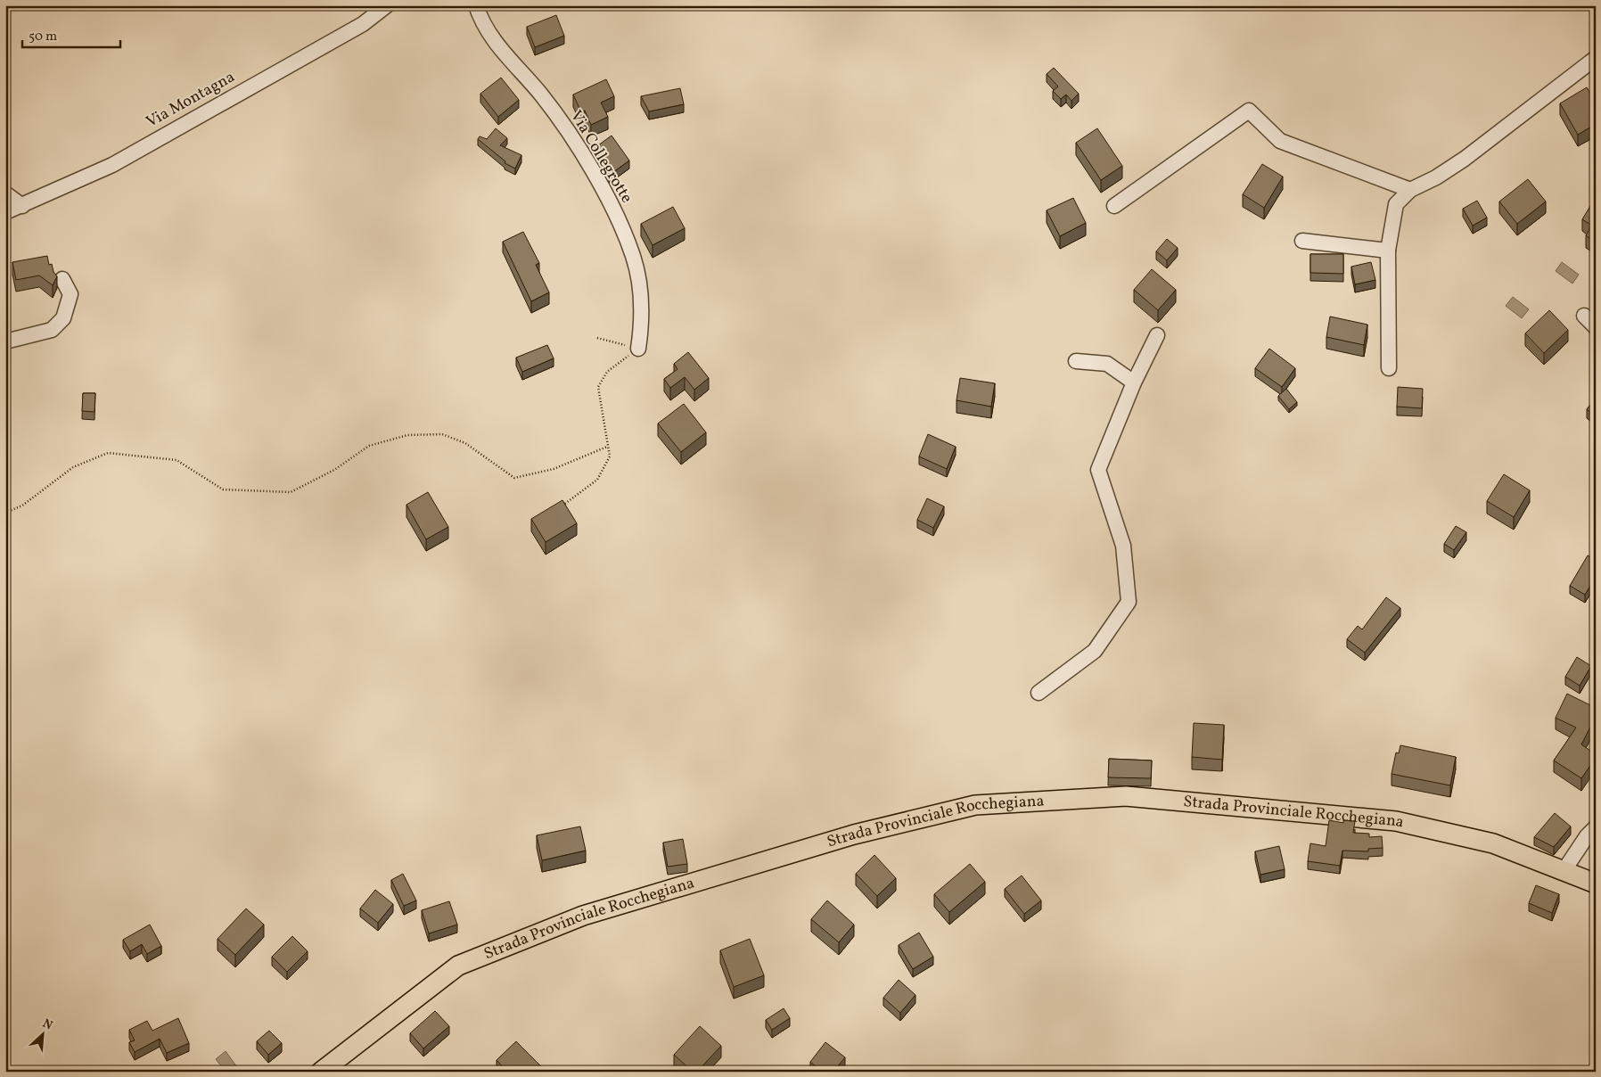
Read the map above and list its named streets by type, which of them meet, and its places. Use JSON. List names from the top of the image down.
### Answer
{
  "streets": {
    "main road": ["Strada Provinciale Rocchegiana"],
    "street": ["Via Montagna", "Via Collegrotte"]
  },
  "scale_bar": "50 m",
  "north": "top right"
}
